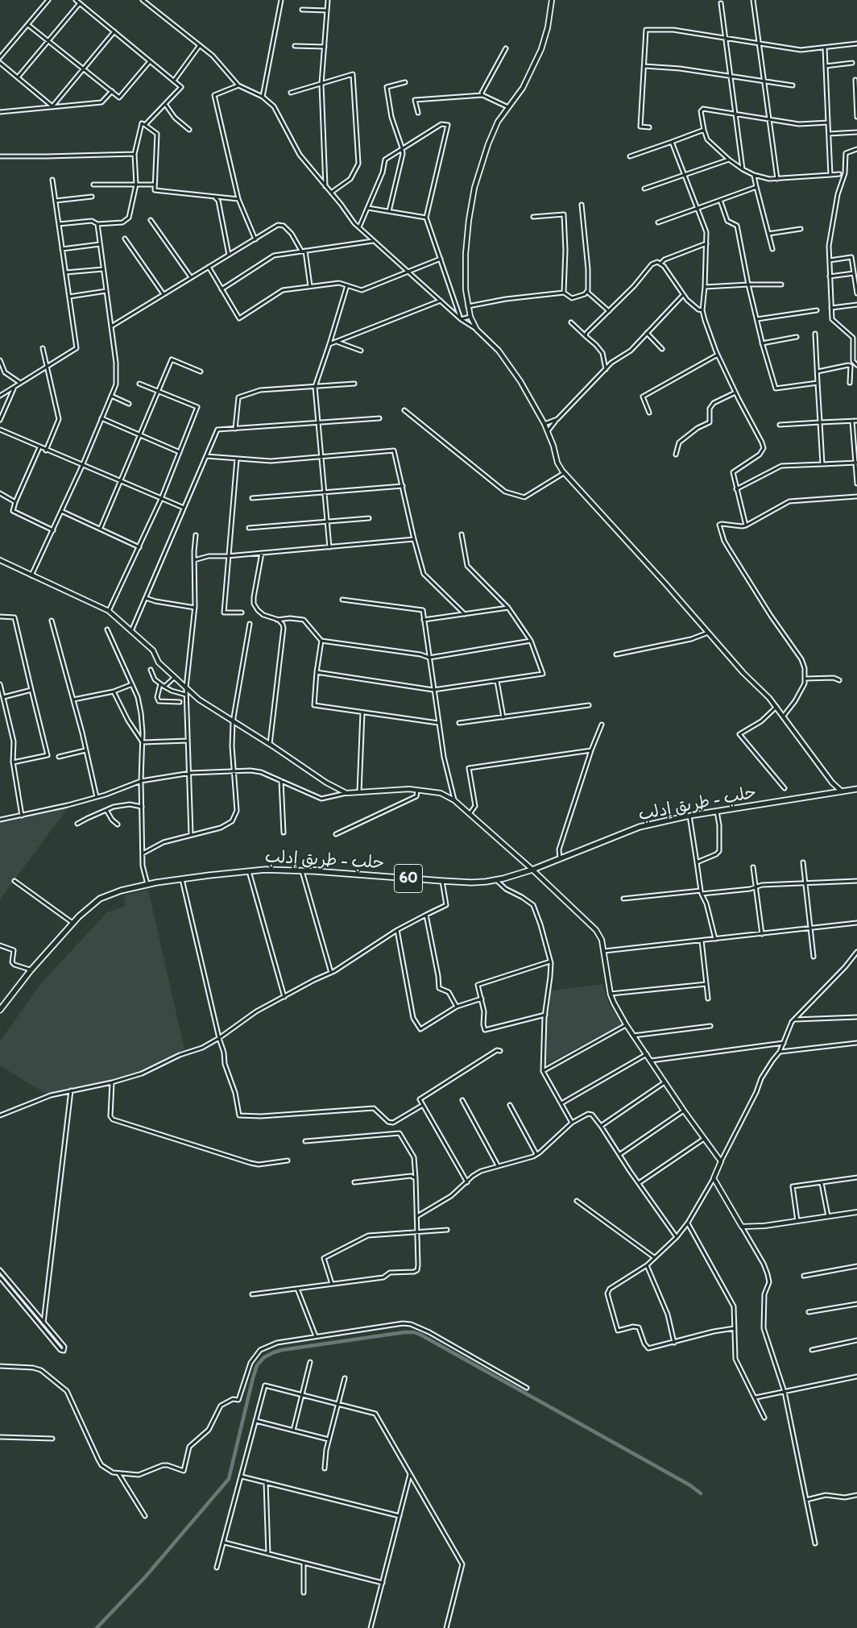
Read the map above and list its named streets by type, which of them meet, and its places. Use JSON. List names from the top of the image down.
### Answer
{
  "streets": {
    "highway": ["حلب - طريق إدلب", "60"]
  }
}
